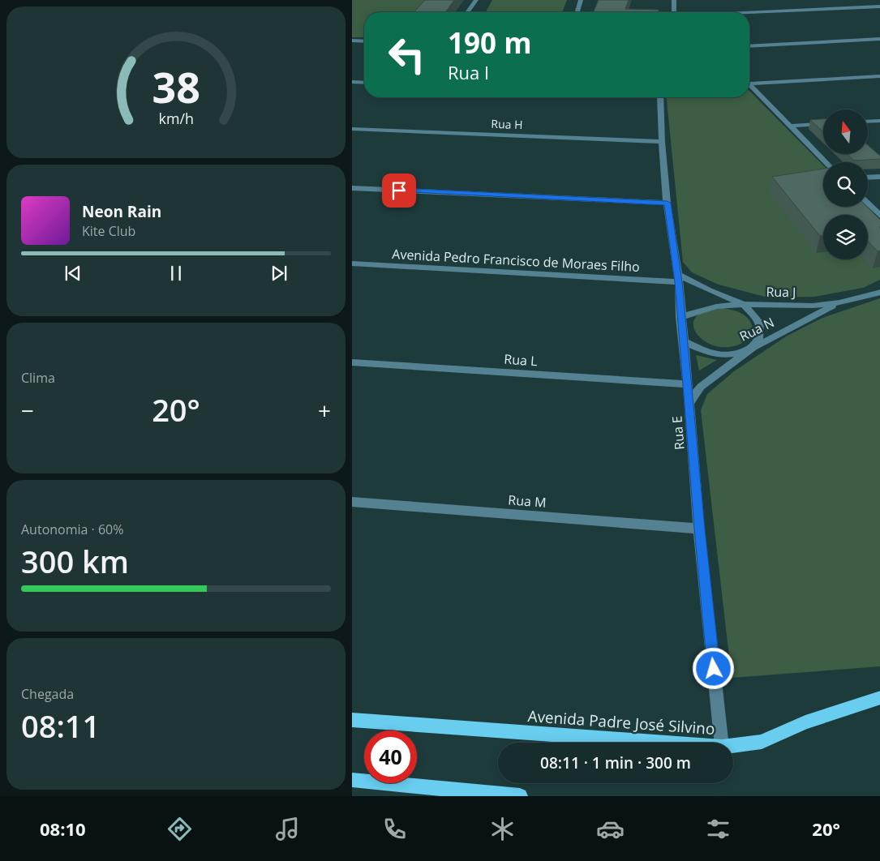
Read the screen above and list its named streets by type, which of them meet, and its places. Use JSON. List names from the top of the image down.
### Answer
{
  "streets": {
    "main road": ["Avenida Padre José Silvino"],
    "street": [
      "Rua H",
      "Avenida Pedro Francisco de Moraes Filho",
      "Rua J",
      "Rua N",
      "Rua L",
      "Rua E",
      "Rua M"
    ]
  },
  "crossings": [
    ["Rua H", "Rua E"],
    ["Avenida Pedro Francisco de Moraes Filho", "Rua E"],
    ["Rua J", "Rua N"],
    ["Rua J", "Rua E"],
    ["Rua N", "Rua E"],
    ["Rua L", "Rua E"],
    ["Rua E", "Rua M"]
  ],
  "north": "top",
  "page": {
    "turn": ["190 m", "Rua I"],
    "song": ["Neon Rain", "Kite Club"],
    "tile": [
      "Clima",
      ["Autonomia · 60%", "300 km"],
      ["Chegada", "08:11"]
    ],
    "heat": ["−", "20°", "+"],
    "limit": "40",
    "trip": "08:11 · 1 min · 300 m",
    "tabs": ["08:10", "20°"],
    "gauge": ["38", "km/h"]
  }
}
